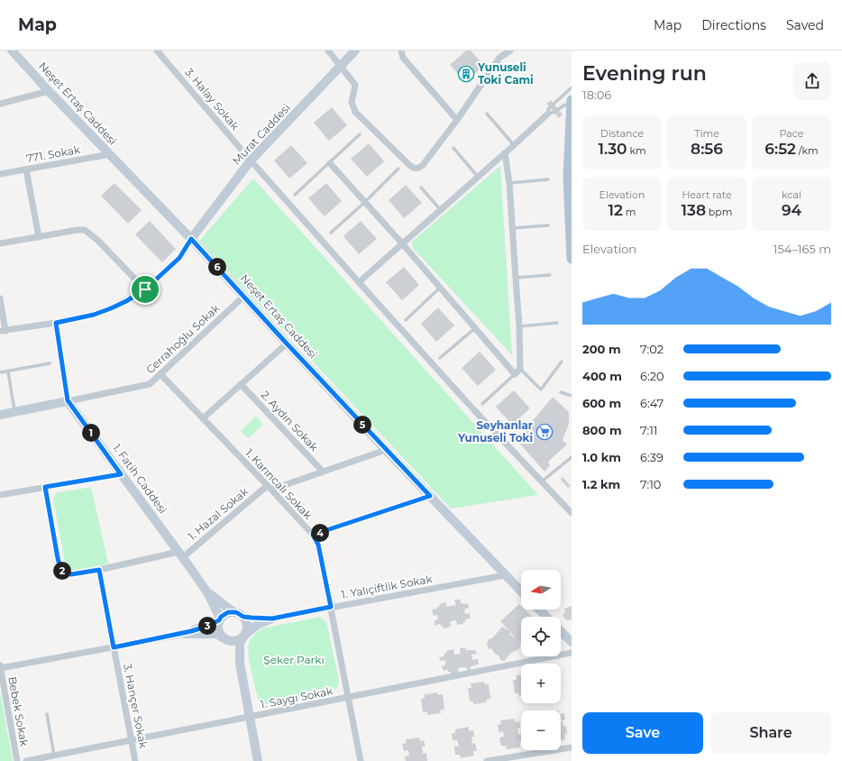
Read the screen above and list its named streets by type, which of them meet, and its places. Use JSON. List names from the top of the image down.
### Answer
{
  "streets": {
    "street": [
      "3. Halay Sokak",
      "Neşet Ertaş Caddesi",
      "Murat Caddesi",
      "771. Sokak",
      "Cerrahoğlu Sokak",
      "2. Aydın Sokak",
      "1. Fatih Caddesi",
      "1. Karıncalı Sokak",
      "1. Hazal Sokak",
      "1. Yalıçiftlik Sokak",
      "1. Saygı Sokak",
      "3. Hançer Sokak",
      "Bebek Sokak"
    ]
  },
  "crossings": [
    ["3. Halay Sokak", "Murat Caddesi"],
    ["Neşet Ertaş Caddesi", "Murat Caddesi"],
    ["Neşet Ertaş Caddesi", "771. Sokak"],
    ["Neşet Ertaş Caddesi", "Cerrahoğlu Sokak"],
    ["Neşet Ertaş Caddesi", "1. Yalıçiftlik Sokak"],
    ["Cerrahoğlu Sokak", "1. Fatih Caddesi"],
    ["Cerrahoğlu Sokak", "1. Karıncalı Sokak"],
    ["1. Fatih Caddesi", "1. Hazal Sokak"],
    ["1. Karıncalı Sokak", "1. Hazal Sokak"],
    ["1. Karıncalı Sokak", "1. Yalıçiftlik Sokak"],
    ["1. Karıncalı Sokak", "1. Saygı Sokak"],
    ["1. Saygı Sokak", "3. Hançer Sokak"]
  ],
  "parks": ["Şeker Parkı"],
  "places": {
    "building": ["Yunuseli Toki Cami"],
    "supermarket": ["Seyhanlar Yunuseli Toki"]
  },
  "north": "left",
  "page": {
    "header": "Map",
    "nav": ["Map", "Directions", "Saved"],
    "heading": ["Evening run", "18:06"],
    "stats": [
      ["Distance", "1.30 km"],
      ["Time", "8:56"],
      ["Pace", "6:52 /km"],
      ["Elevation", "12 m"],
      ["Heart rate", "138 bpm"],
      ["kcal", "94"]
    ],
    "chart": ["Elevation", "154–165 m"],
    "pins": [
      "6",
      "5",
      "1",
      "4",
      "2",
      "3"
    ],
    "list": [
      {
        "name": "200 m",
        "note": "7:02"
      },
      {
        "name": "400 m",
        "note": "6:20"
      },
      {
        "name": "600 m",
        "note": "6:47"
      },
      {
        "name": "800 m",
        "note": "7:11"
      },
      {
        "name": "1.0 km",
        "note": "6:39"
      },
      {
        "name": "1.2 km",
        "note": "7:10"
      }
    ],
    "map_buttons": ["+", "−"],
    "buttons": ["Save", "Share"]
  }
}
